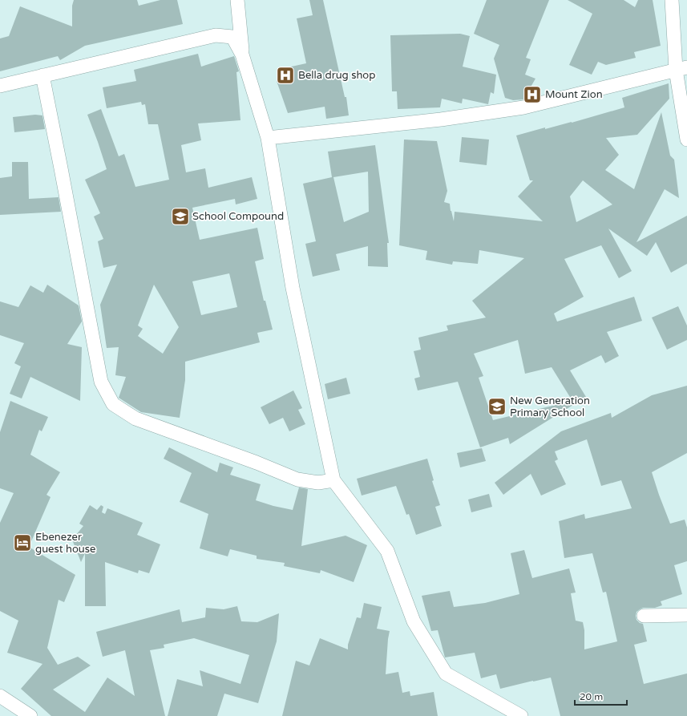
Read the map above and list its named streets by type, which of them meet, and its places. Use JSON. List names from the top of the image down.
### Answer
{
  "places": {
    "hospital": ["Bella drug shop", "Mount Zion"],
    "school or university": ["School Compound", "New Generation Primary School"],
    "hotel": ["Ebenezer guest house"]
  },
  "scale_bar": "20 m"
}
